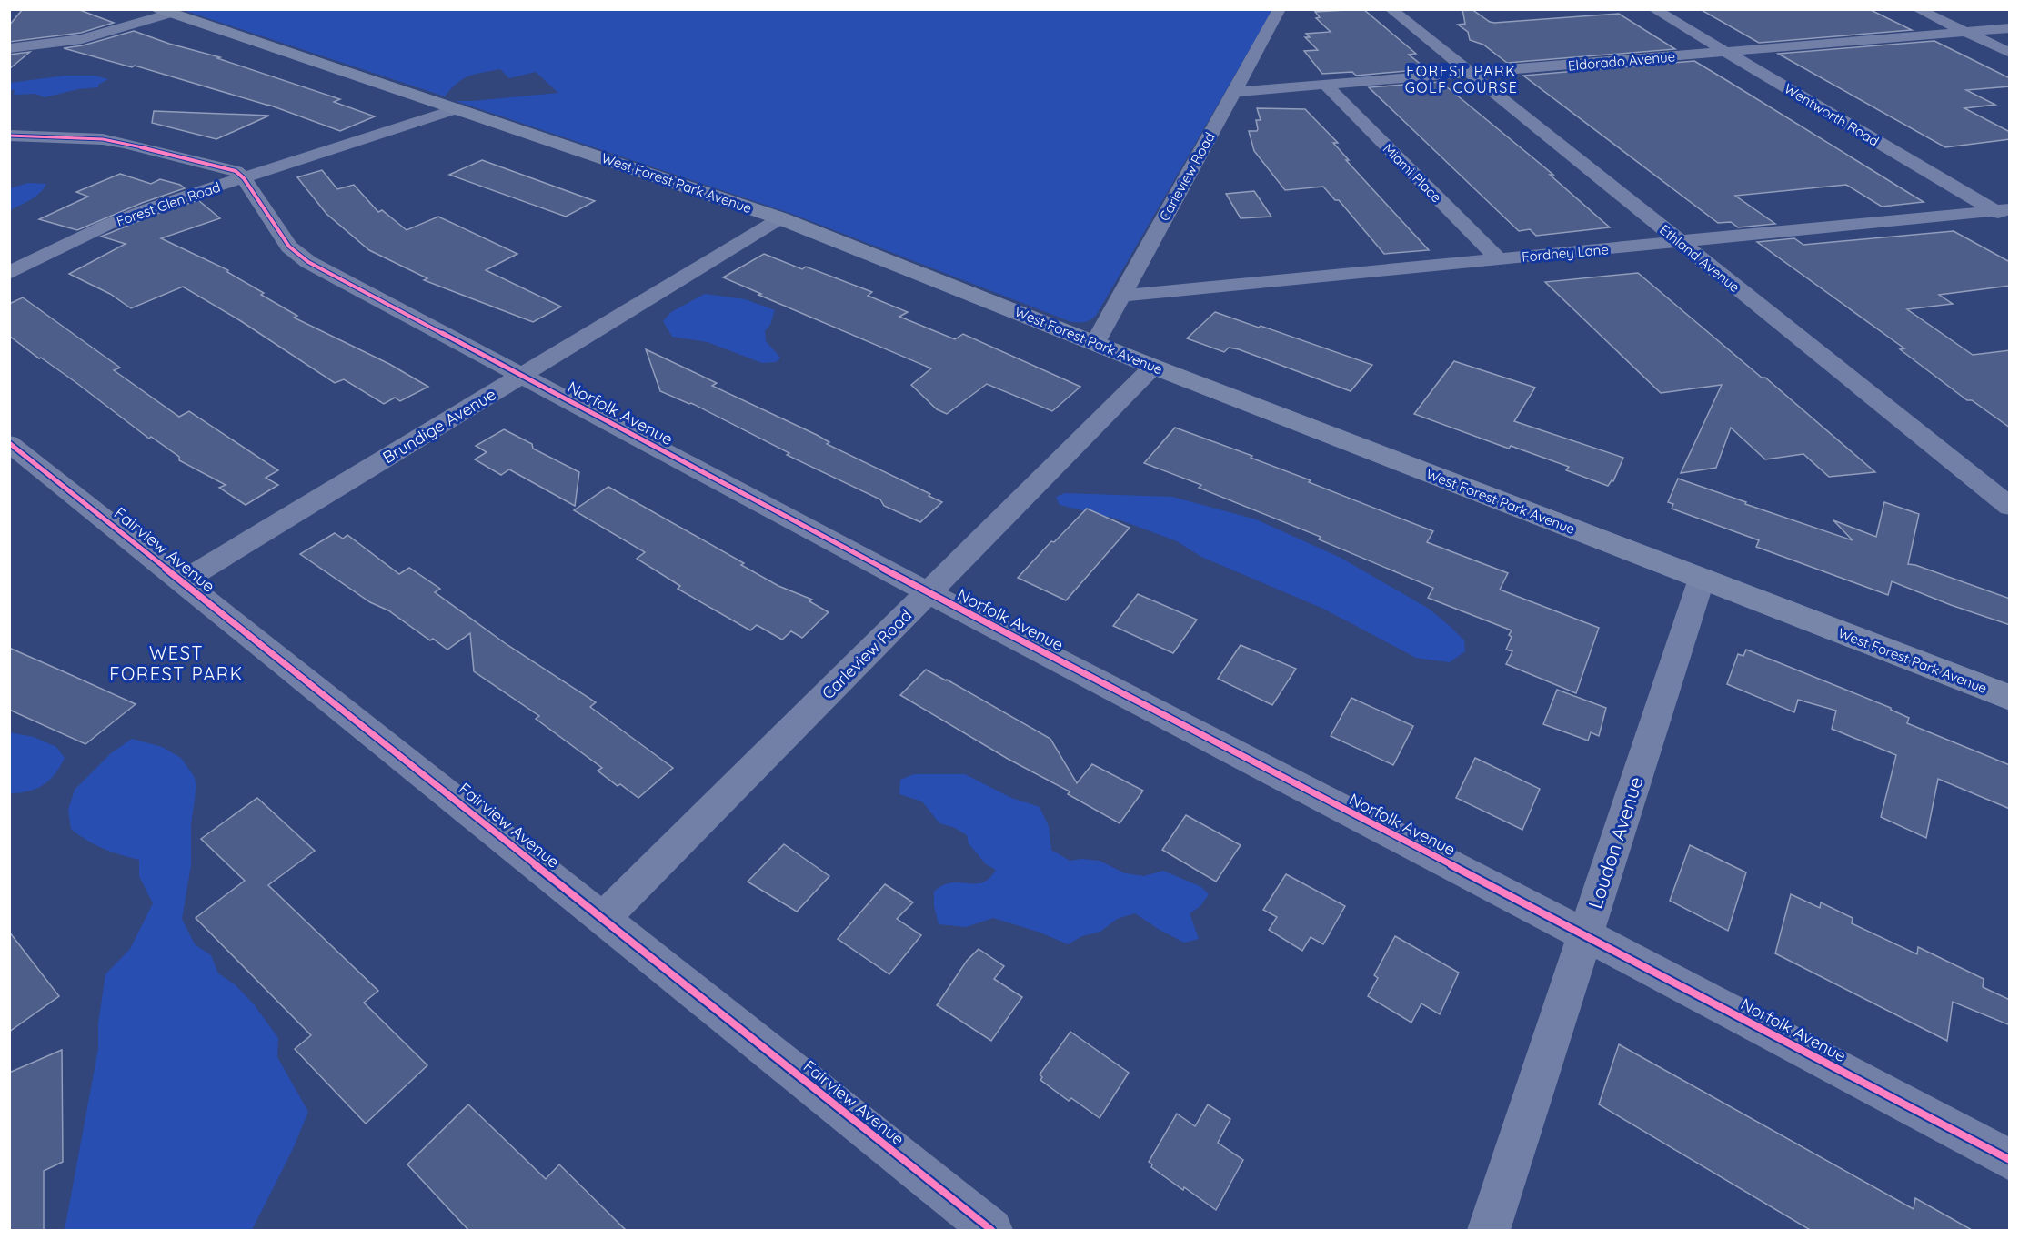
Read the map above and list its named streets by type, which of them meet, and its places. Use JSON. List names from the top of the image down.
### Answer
{
  "streets": {
    "main road": ["West Forest Park Avenue"],
    "street": [
      "Eldorado Avenue",
      "Wentworth Road",
      "Miami Place",
      "Carleview Road",
      "Forest Glen Road",
      "Fordney Lane",
      "Ethland Avenue",
      "Norfolk Avenue",
      "Brundige Avenue",
      "Fairview Avenue",
      "Loudon Avenue"
    ]
  },
  "crossings": [
    ["Eldorado Avenue", "Wentworth Road"],
    ["Eldorado Avenue", "Miami Place"],
    ["Eldorado Avenue", "Carleview Road"],
    ["Eldorado Avenue", "Ethland Avenue"],
    ["Wentworth Road", "Fordney Lane"],
    ["Miami Place", "Fordney Lane"],
    ["Carleview Road", "West Forest Park Avenue"],
    ["Carleview Road", "Fordney Lane"],
    ["Carleview Road", "Norfolk Avenue"],
    ["Carleview Road", "Fairview Avenue"],
    ["West Forest Park Avenue", "Forest Glen Road"],
    ["West Forest Park Avenue", "Brundige Avenue"],
    ["West Forest Park Avenue", "Loudon Avenue"],
    ["Forest Glen Road", "Norfolk Avenue"],
    ["Fordney Lane", "Ethland Avenue"],
    ["Norfolk Avenue", "Brundige Avenue"],
    ["Norfolk Avenue", "Loudon Avenue"],
    ["Brundige Avenue", "Fairview Avenue"]
  ],
  "districts": ["FOREST PARK GOLF COURSE", "WEST FOREST PARK"]
}
